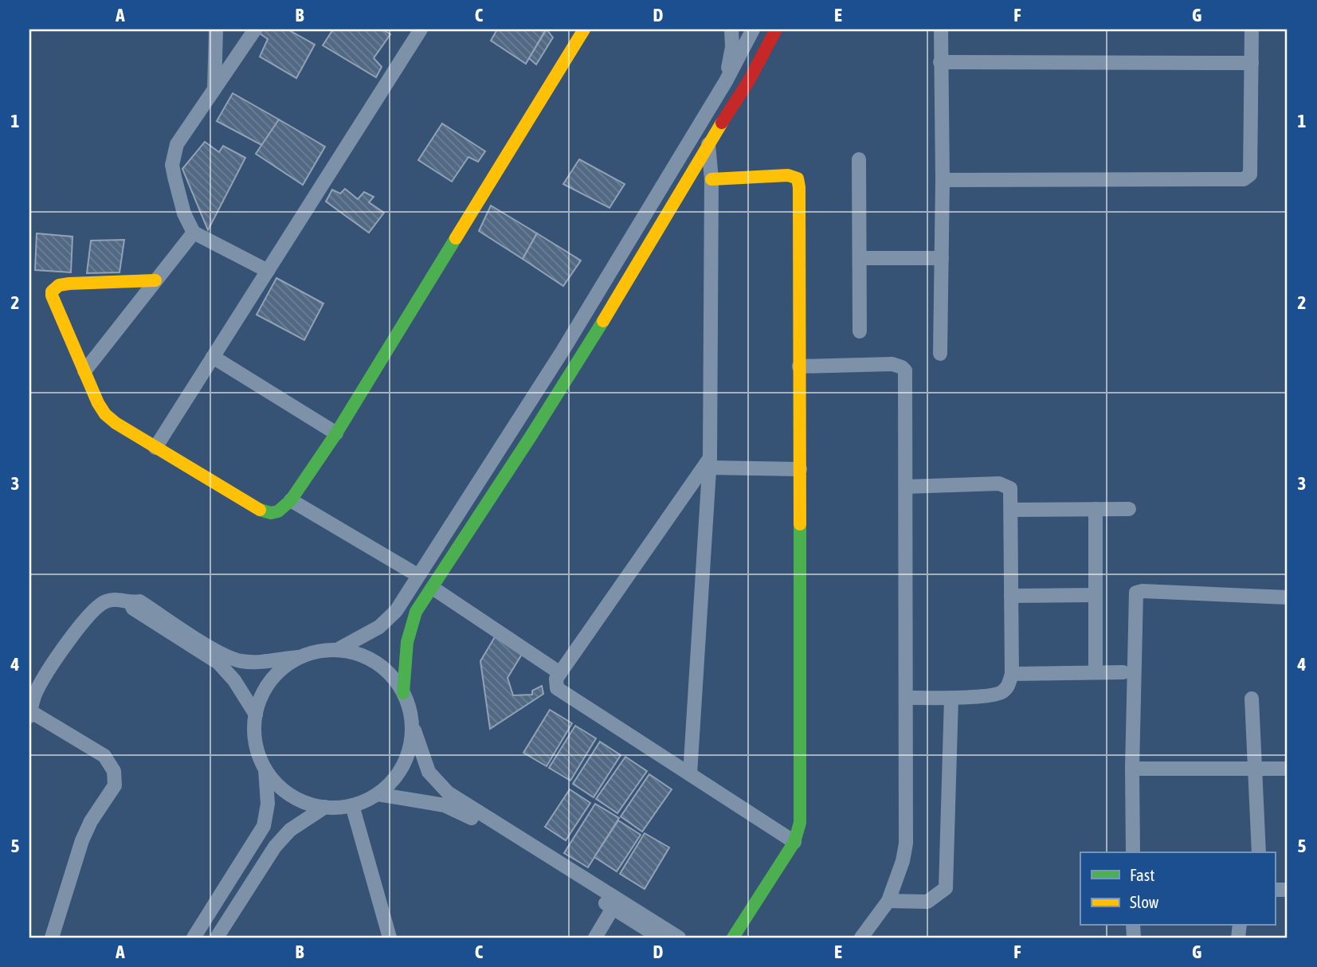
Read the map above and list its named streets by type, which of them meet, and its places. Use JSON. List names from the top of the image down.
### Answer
{
  "legend": ["Fast", "Slow"],
  "grid": {
    "columns": [
      "A",
      "B",
      "C",
      "D",
      "E",
      "F",
      "G"
    ],
    "rows": [
      "1",
      "2",
      "3",
      "4",
      "5"
    ]
  }
}
